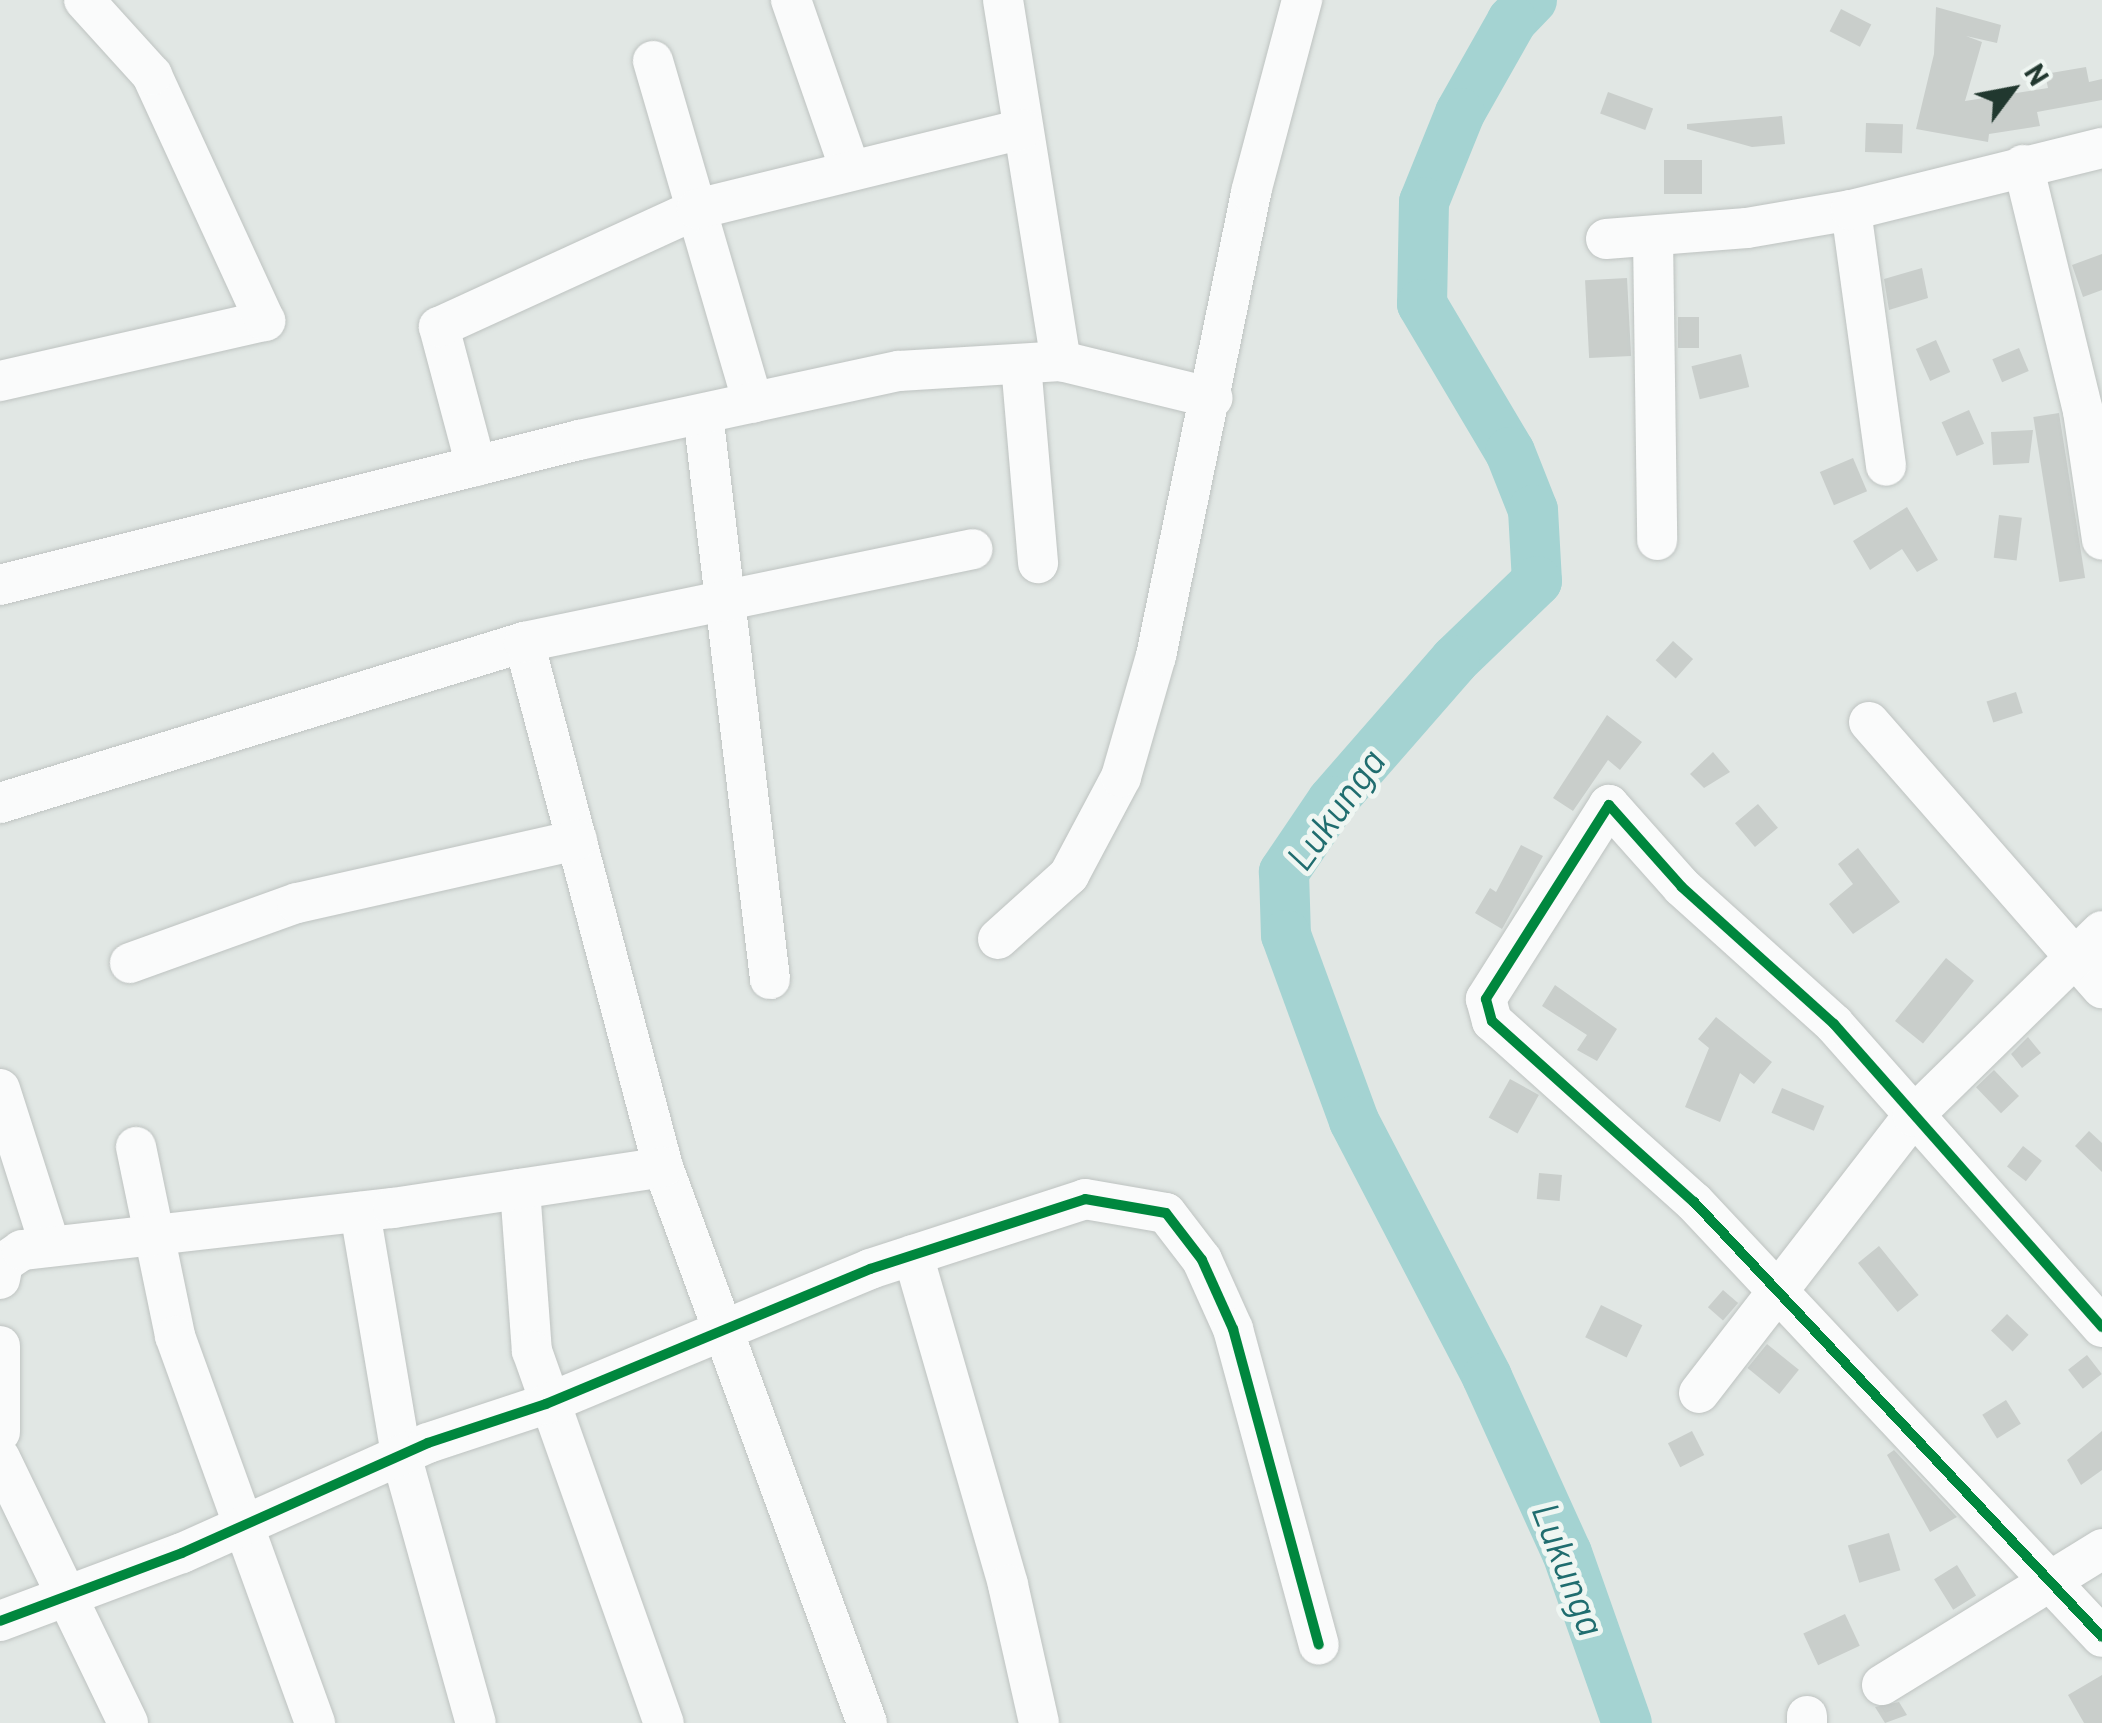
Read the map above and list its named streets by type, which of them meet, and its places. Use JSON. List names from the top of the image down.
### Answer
{
  "water": ["Lukunga"],
  "north": "top right"
}
